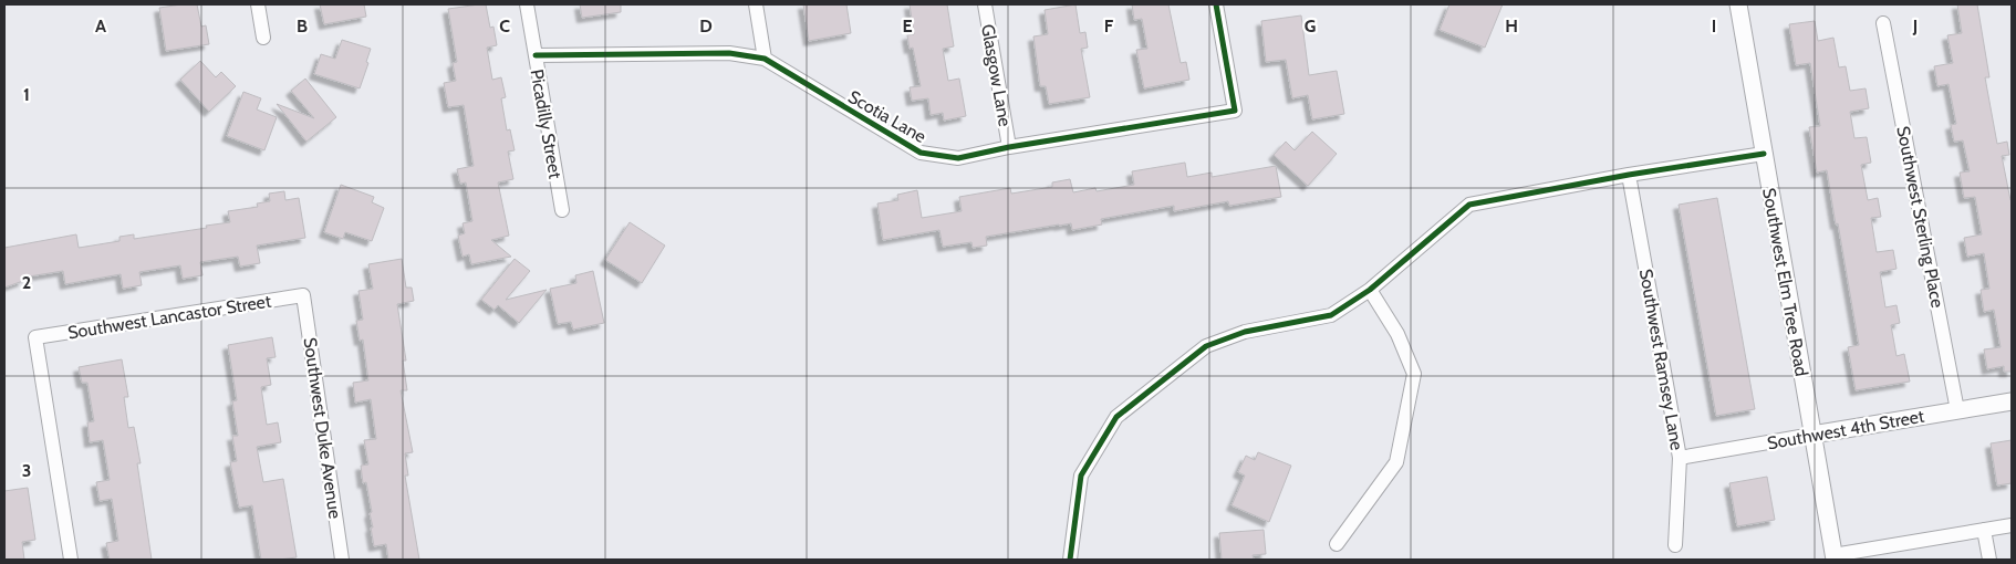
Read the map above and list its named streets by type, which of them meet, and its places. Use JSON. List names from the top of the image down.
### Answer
{
  "streets": {
    "street": [
      "Glasgow Lane",
      "Scotia Lane",
      "Picadilly Street",
      "Southwest Sterling Place",
      "Southwest Elm Tree Road",
      "Southwest Lancastor Street",
      "Southwest Ramsey Lane",
      "Southwest Duke Avenue",
      "Southwest 4th Street"
    ]
  },
  "crossings": [
    ["Glasgow Lane", "Scotia Lane"],
    ["Scotia Lane", "Picadilly Street"],
    ["Southwest Sterling Place", "Southwest 4th Street"],
    ["Southwest Elm Tree Road", "Southwest 4th Street"],
    ["Southwest Lancastor Street", "Southwest Duke Avenue"],
    ["Southwest Ramsey Lane", "Southwest 4th Street"]
  ],
  "grid": {
    "columns": [
      "A",
      "B",
      "C",
      "D",
      "E",
      "F",
      "G",
      "H",
      "I",
      "J"
    ],
    "rows": ["1", "2", "3"]
  }
}
